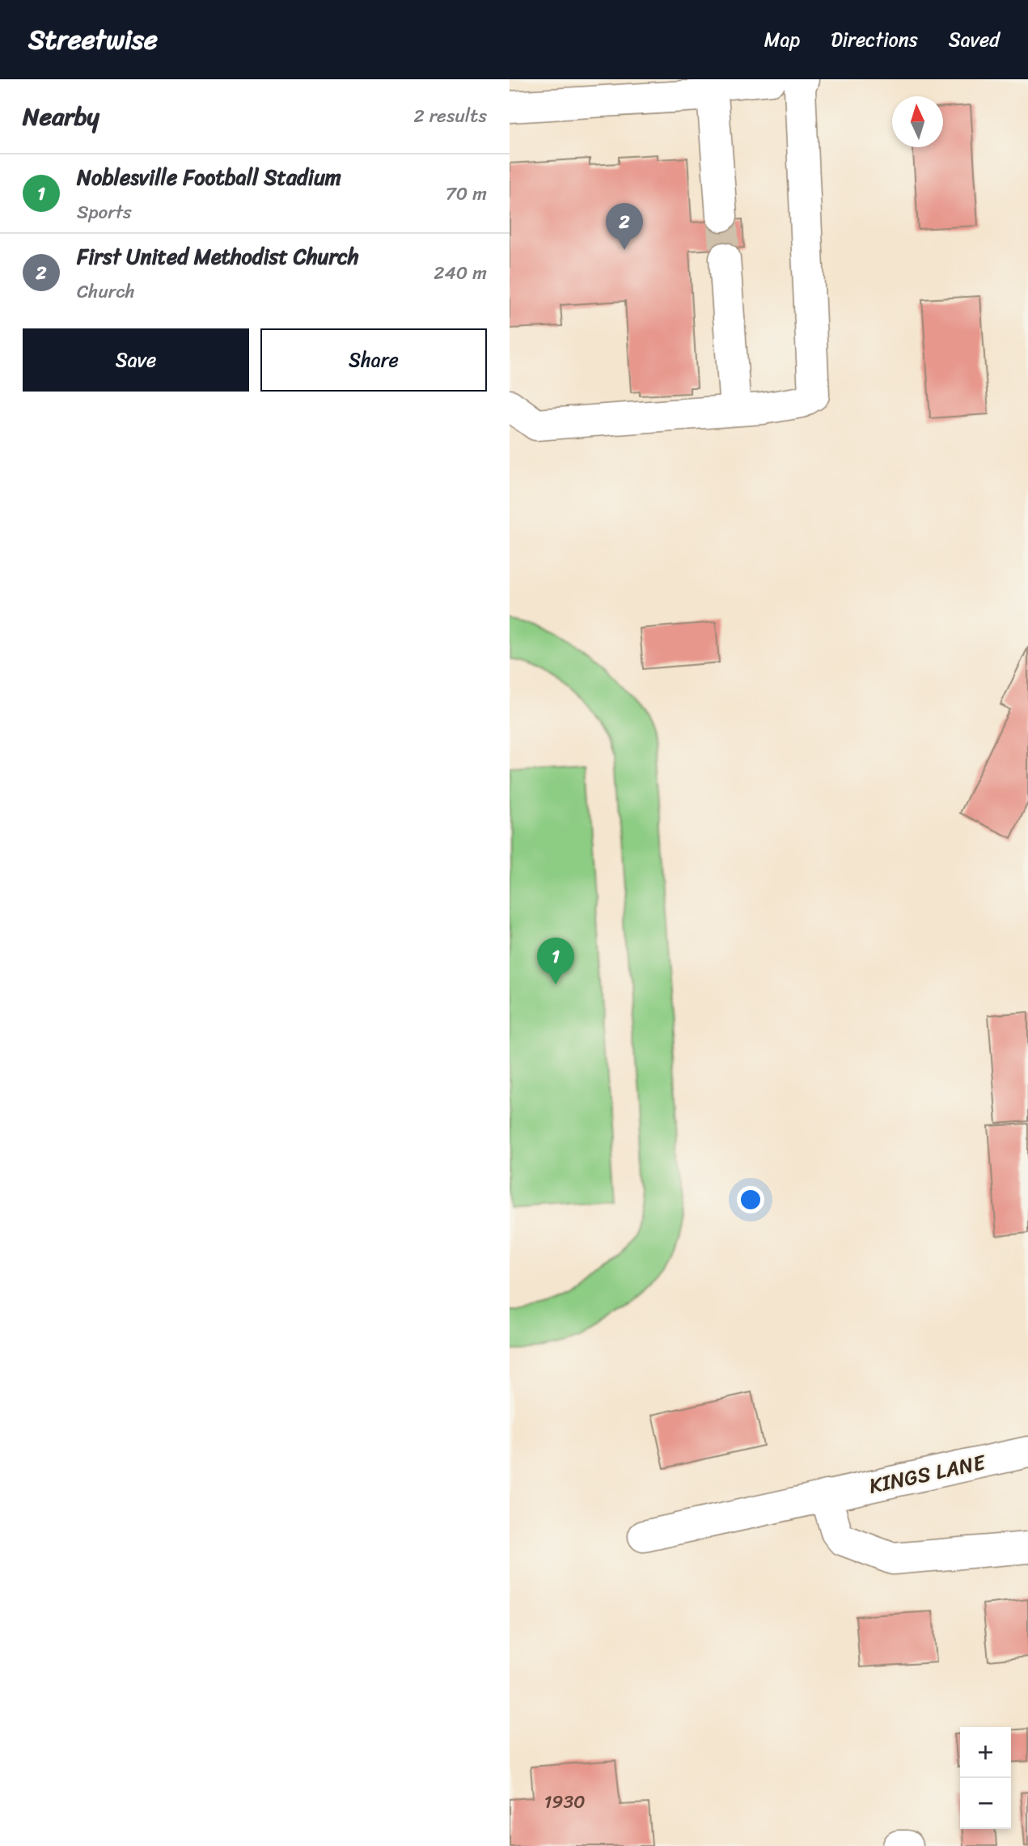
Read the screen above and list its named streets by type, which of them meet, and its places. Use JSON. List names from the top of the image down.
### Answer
{
  "streets": {
    "street": ["KINGS LANE"]
  },
  "house_numbers": ["1930"],
  "north": "top",
  "page": {
    "header": "Streetwise",
    "nav": ["Map", "Directions", "Saved"],
    "heading": ["Nearby", "2 results"],
    "list": [
      {
        "mark": "1",
        "name": "Noblesville Football Stadium",
        "note": "Sports",
        "value": "70 m"
      },
      {
        "mark": "2",
        "name": "First United Methodist Church",
        "note": "Church",
        "value": "240 m"
      }
    ],
    "pins": ["2", "1"],
    "buttons": ["Save", "Share"],
    "map_buttons": ["+", "−"]
  }
}
